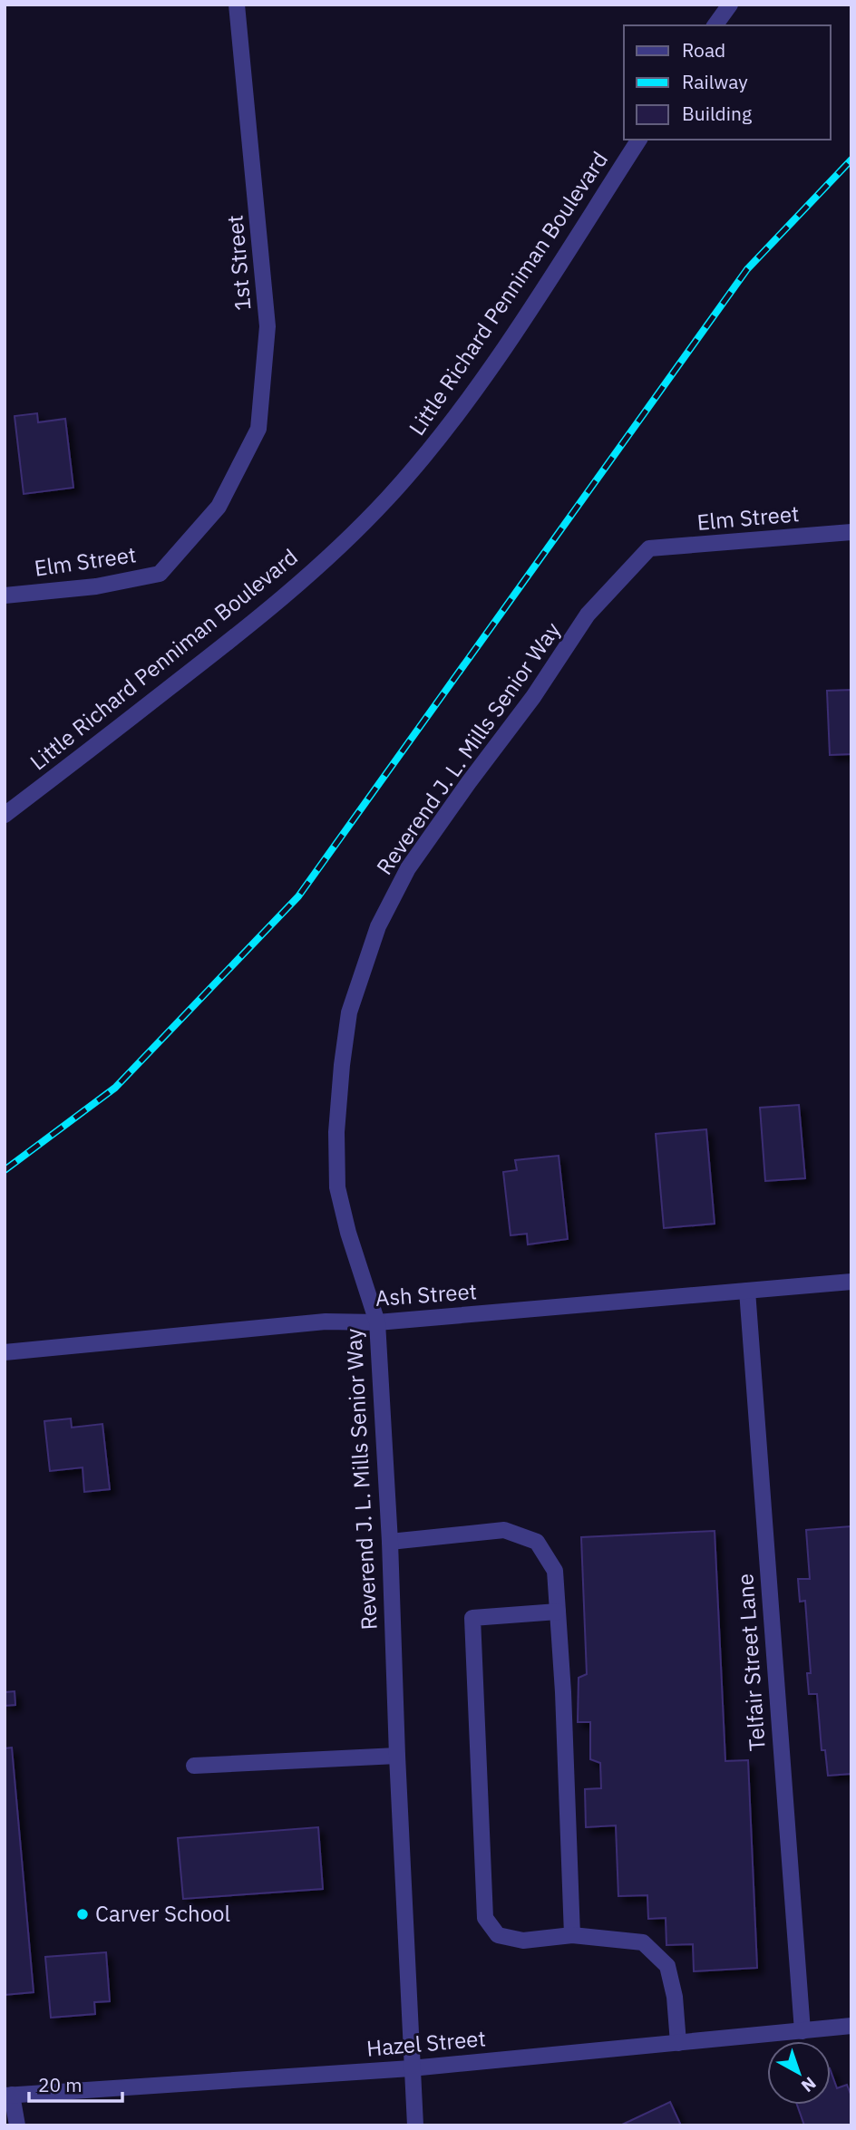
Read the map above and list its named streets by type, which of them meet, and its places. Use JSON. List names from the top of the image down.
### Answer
{
  "streets": {
    "street": [
      "1st Street",
      "Little Richard Penniman Boulevard",
      "Elm Street",
      "Reverend J. L. Mills Senior Way",
      "Ash Street",
      "Telfair Street Lane",
      "Hazel Street"
    ]
  },
  "crossings": [
    ["1st Street", "Elm Street"],
    ["Elm Street", "Reverend J. L. Mills Senior Way"],
    ["Reverend J. L. Mills Senior Way", "Ash Street"],
    ["Reverend J. L. Mills Senior Way", "Hazel Street"],
    ["Ash Street", "Telfair Street Lane"],
    ["Telfair Street Lane", "Hazel Street"]
  ],
  "places": ["Carver School"],
  "legend": ["Road", "Railway", "Building"],
  "scale_bar": "20 m",
  "north": "bottom right"
}
